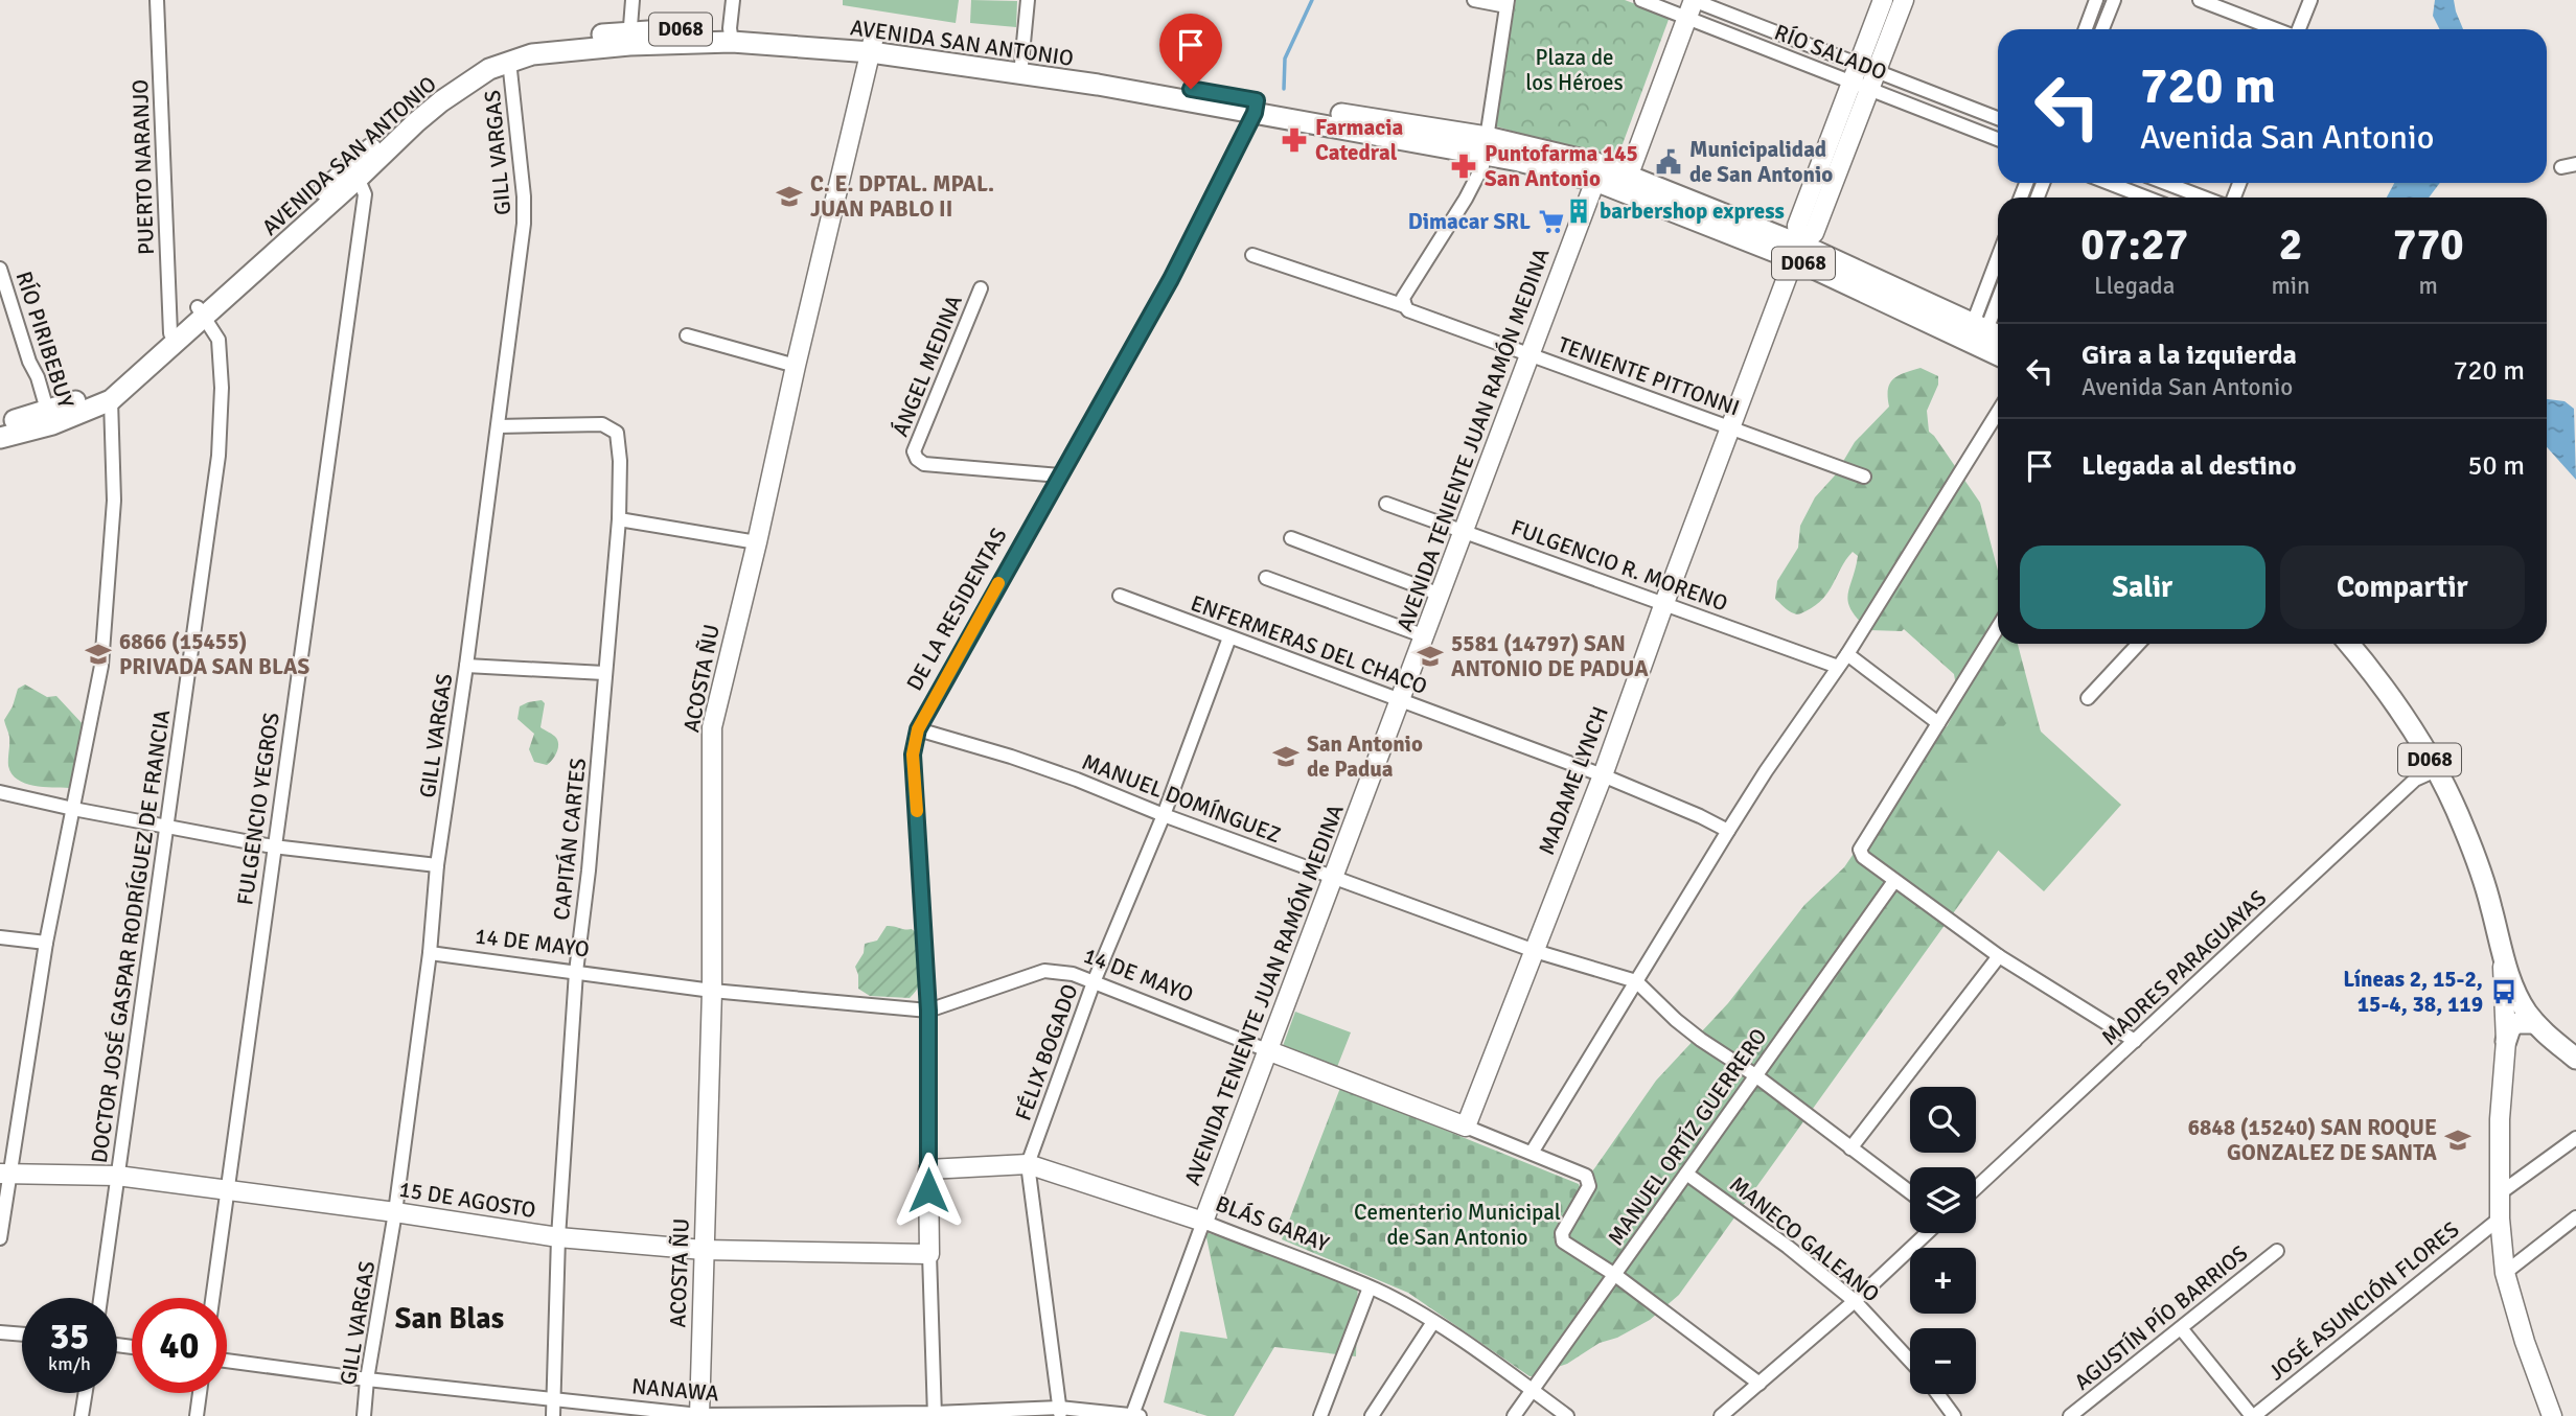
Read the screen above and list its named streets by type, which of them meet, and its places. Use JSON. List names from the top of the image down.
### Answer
{
  "streets": {
    "main road": ["D068", "AVENIDA SAN ANTONIO"],
    "street": [
      "RÍO SALADO",
      "GILL VARGAS",
      "PUERTO NARANJO",
      "RÍO PIRIBEBUY",
      "ÁNGEL MEDINA",
      "TENIENTE PITTONNI",
      "AVENIDA TENIENTE JUAN RAMÓN MEDINA",
      "FULGENCIO R. MORENO",
      "DE LA RESIDENTAS",
      "ENFERMERAS DEL CHACO",
      "ACOSTA ÑU",
      "MADAME LYNCH",
      "MANUEL DOMÍNGUEZ",
      "FULGENCIO YEGROS",
      "CAPITÁN CARTES",
      "DOCTOR JOSÉ GASPAR RODRÍGUEZ DE FRANCIA",
      "14 DE MAYO",
      "MADRES PARAGUAYAS",
      "FÉLIX BOGADO",
      "MANUEL ORTÍZ GUERRERO",
      "15 DE AGOSTO",
      "BLÁS GARAY",
      "MANECO GALEANO",
      "JOSÉ ASUNCIÓN FLORES",
      "AGUSTÍN PÍO BARRIOS",
      "NANAWA"
    ]
  },
  "crossings": [
    ["D068", "MADRES PARAGUAYAS"],
    ["AVENIDA SAN ANTONIO", "GILL VARGAS"],
    ["AVENIDA SAN ANTONIO", "PUERTO NARANJO"],
    ["AVENIDA SAN ANTONIO", "RÍO PIRIBEBUY"],
    ["AVENIDA SAN ANTONIO", "AVENIDA TENIENTE JUAN RAMÓN MEDINA"],
    ["AVENIDA SAN ANTONIO", "DE LA RESIDENTAS"],
    ["AVENIDA SAN ANTONIO", "ACOSTA ÑU"],
    ["AVENIDA SAN ANTONIO", "MADAME LYNCH"],
    ["AVENIDA SAN ANTONIO", "FULGENCIO YEGROS"],
    ["AVENIDA SAN ANTONIO", "DOCTOR JOSÉ GASPAR RODRÍGUEZ DE FRANCIA"],
    ["RÍO SALADO", "AVENIDA TENIENTE JUAN RAMÓN MEDINA"],
    ["RÍO SALADO", "MADAME LYNCH"],
    ["GILL VARGAS", "CAPITÁN CARTES"],
    ["GILL VARGAS", "14 DE MAYO"],
    ["GILL VARGAS", "15 DE AGOSTO"],
    ["GILL VARGAS", "NANAWA"],
    ["ÁNGEL MEDINA", "DE LA RESIDENTAS"],
    ["TENIENTE PITTONNI", "AVENIDA TENIENTE JUAN RAMÓN MEDINA"],
    ["TENIENTE PITTONNI", "MADAME LYNCH"],
    ["AVENIDA TENIENTE JUAN RAMÓN MEDINA", "FULGENCIO R. MORENO"],
    ["AVENIDA TENIENTE JUAN RAMÓN MEDINA", "ENFERMERAS DEL CHACO"],
    ["AVENIDA TENIENTE JUAN RAMÓN MEDINA", "MANUEL DOMÍNGUEZ"],
    ["AVENIDA TENIENTE JUAN RAMÓN MEDINA", "14 DE MAYO"],
    ["AVENIDA TENIENTE JUAN RAMÓN MEDINA", "BLÁS GARAY"],
    ["AVENIDA TENIENTE JUAN RAMÓN MEDINA", "NANAWA"],
    ["FULGENCIO R. MORENO", "MADAME LYNCH"],
    ["DE LA RESIDENTAS", "MANUEL DOMÍNGUEZ"],
    ["DE LA RESIDENTAS", "14 DE MAYO"],
    ["DE LA RESIDENTAS", "15 DE AGOSTO"],
    ["DE LA RESIDENTAS", "BLÁS GARAY"],
    ["DE LA RESIDENTAS", "NANAWA"],
    ["ENFERMERAS DEL CHACO", "MADAME LYNCH"],
    ["ENFERMERAS DEL CHACO", "FÉLIX BOGADO"],
    ["ACOSTA ÑU", "14 DE MAYO"],
    ["ACOSTA ÑU", "15 DE AGOSTO"],
    ["ACOSTA ÑU", "NANAWA"],
    ["MADAME LYNCH", "MANUEL DOMÍNGUEZ"],
    ["MADAME LYNCH", "14 DE MAYO"],
    ["MANUEL DOMÍNGUEZ", "FÉLIX BOGADO"],
    ["FULGENCIO YEGROS", "15 DE AGOSTO"],
    ["CAPITÁN CARTES", "14 DE MAYO"],
    ["CAPITÁN CARTES", "15 DE AGOSTO"],
    ["CAPITÁN CARTES", "NANAWA"],
    ["DOCTOR JOSÉ GASPAR RODRÍGUEZ DE FRANCIA", "15 DE AGOSTO"],
    ["14 DE MAYO", "FÉLIX BOGADO"],
    ["14 DE MAYO", "MANUEL ORTÍZ GUERRERO"],
    ["FÉLIX BOGADO", "BLÁS GARAY"],
    ["FÉLIX BOGADO", "NANAWA"],
    ["MANUEL ORTÍZ GUERRERO", "BLÁS GARAY"],
    ["MANUEL ORTÍZ GUERRERO", "MANECO GALEANO"]
  ],
  "districts": ["San Blas"],
  "parks": ["Plaza de los Héroes", "Cementerio Municipal de San Antonio"],
  "places": {
    "pharmacy": ["Farmacia Catedral", "Puntofarma 145 San Antonio"],
    "public building": ["Municipalidad de San Antonio"],
    "school or university": [
      "C. E. DPTAL. MPAL. JUAN PABLO II",
      "6866 (15455) PRIVADA SAN BLAS",
      "5581 (14797) SAN ANTONIO DE PADUA",
      "San Antonio de Padua",
      "6848 (15240) SAN ROQUE GONZALEZ DE SANTA"
    ],
    "building": ["barbershop express"],
    "supermarket": ["Dimacar SRL"],
    "bus stop": ["Líneas 2, 15-2, 15-4, 38, 119"]
  },
  "page": {
    "turn": ["720 m", "Avenida San Antonio"],
    "eta": [
      "07:27",
      "Llegada",
      "2",
      "min",
      "770",
      "m"
    ],
    "list": [
      {
        "name": "Gira a la izquierda",
        "note": "Avenida San Antonio",
        "value": "720 m"
      },
      {
        "name": "Llegada al destino",
        "value": "50 m"
      }
    ],
    "buttons": ["Salir", "Compartir"],
    "map_buttons": ["+", "−"],
    "speed": "35 km/h",
    "limit": "40"
  }
}
